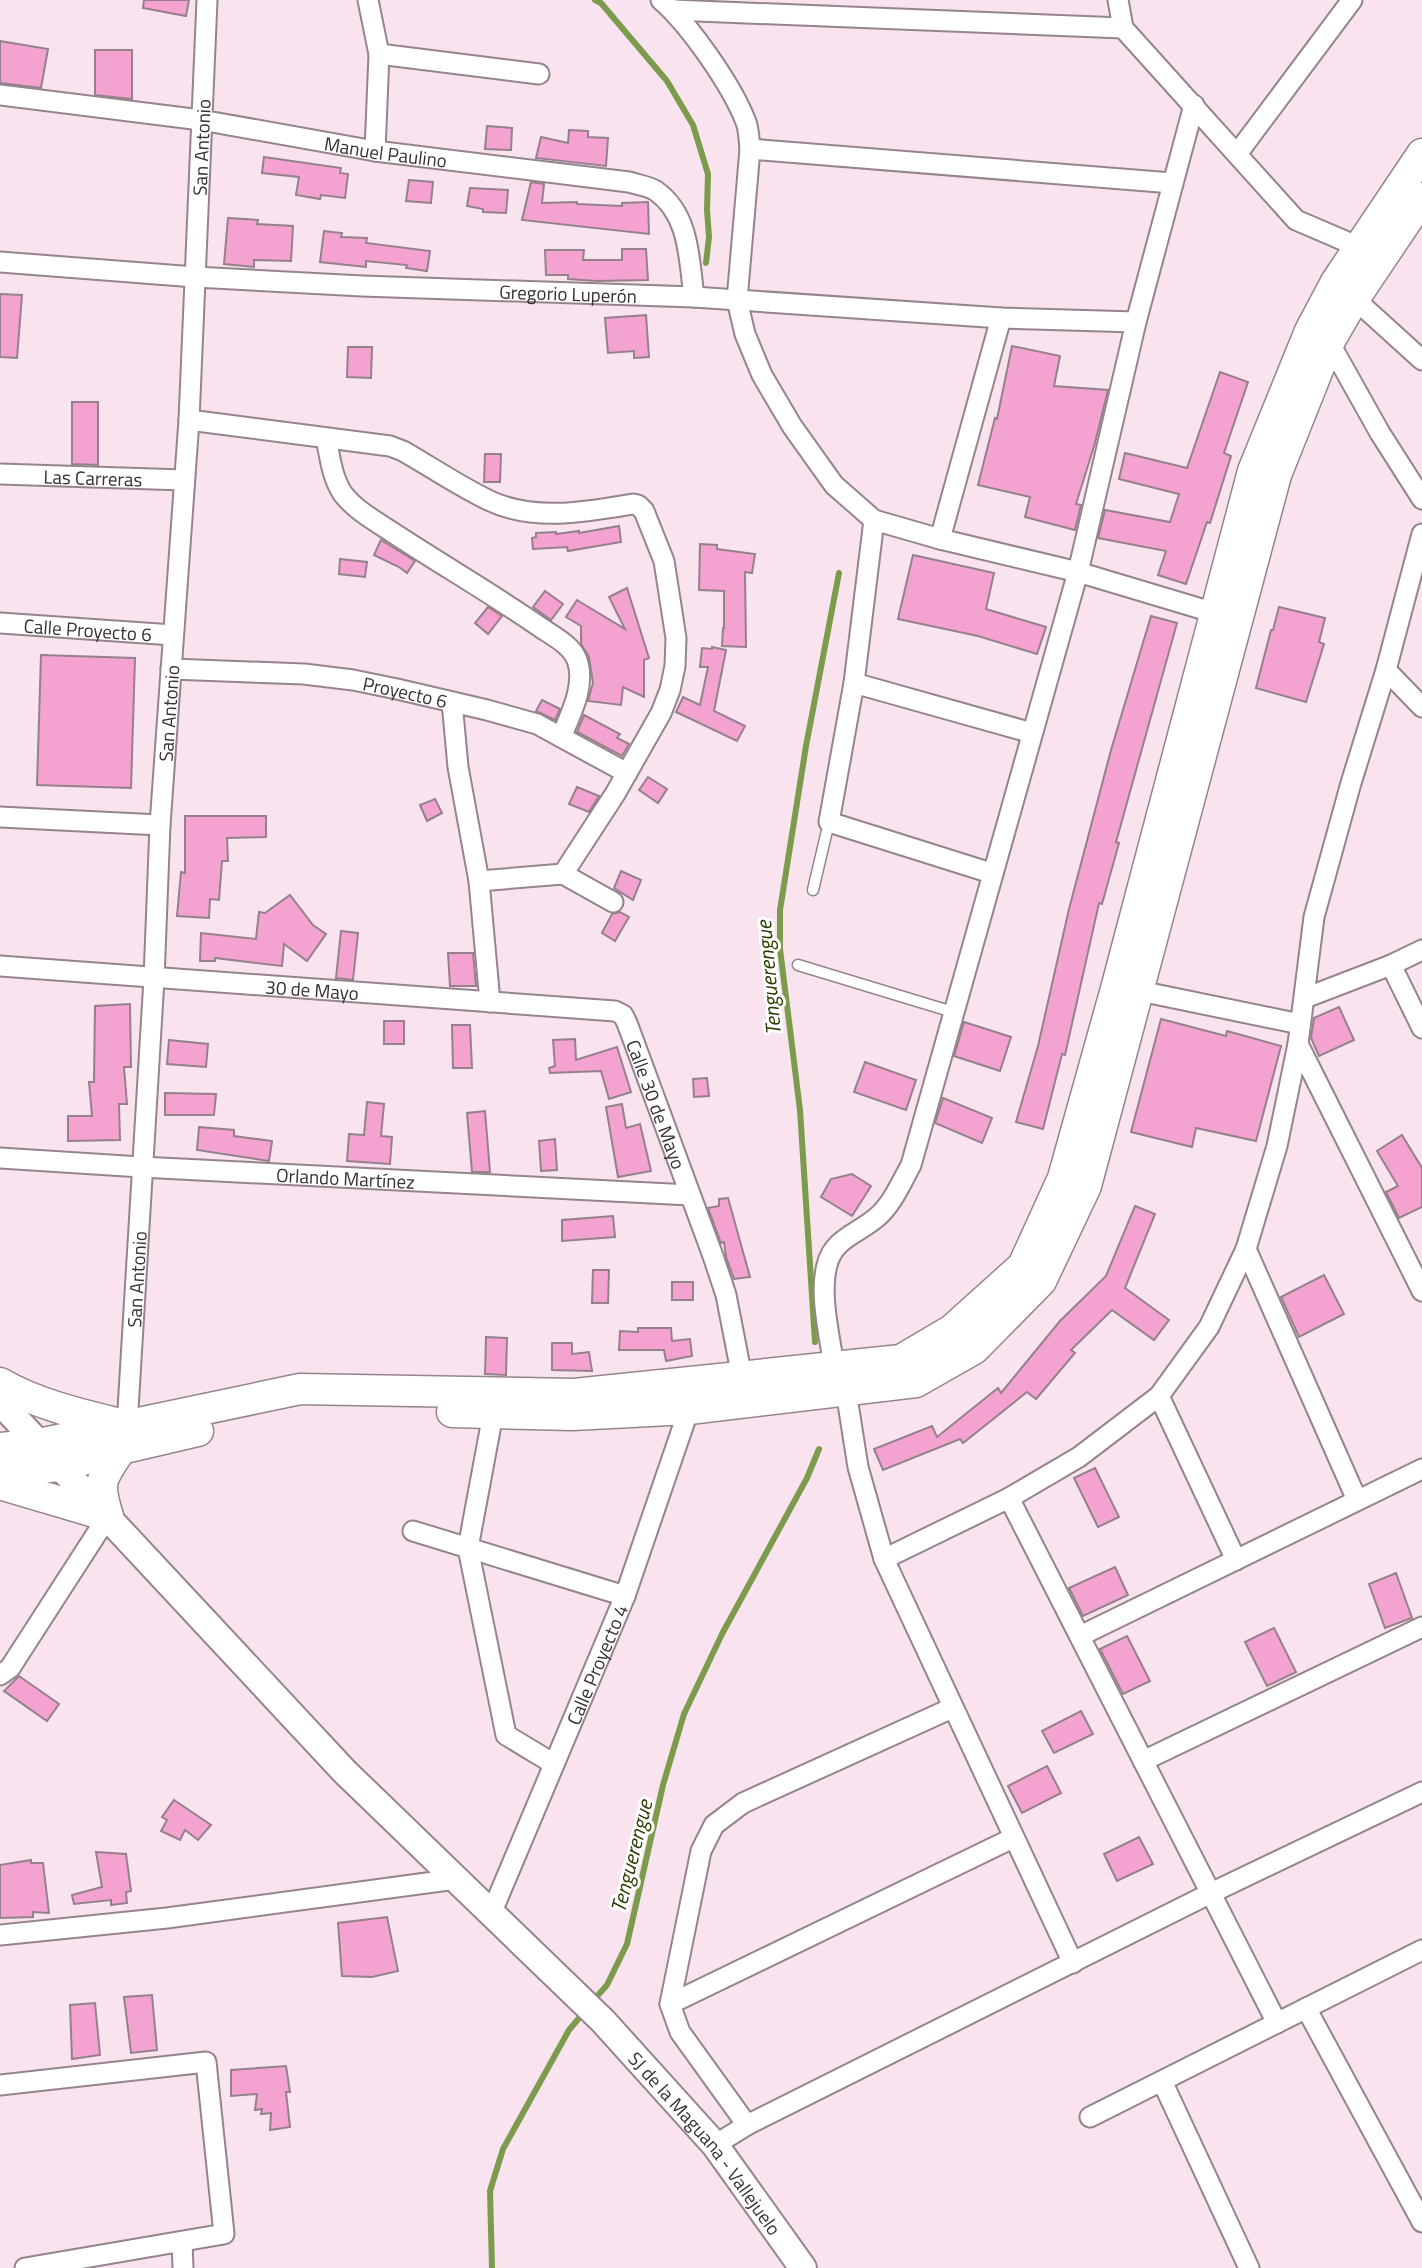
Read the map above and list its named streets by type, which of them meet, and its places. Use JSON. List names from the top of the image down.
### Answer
{
  "streets": {
    "main road": ["SJ de la Maguana - Vallejuelo"],
    "street": [
      "San Antonio",
      "Manuel Paulino",
      "Gregorio Luperón",
      "Las Carreras",
      "Calle Proyecto 6",
      "Proyecto 6",
      "30 de Mayo",
      "Calle 30 de Mayo",
      "Orlando Martínez",
      "Calle Proyecto 4"
    ]
  },
  "crossings": [
    ["San Antonio", "Manuel Paulino"],
    ["San Antonio", "Gregorio Luperón"],
    ["San Antonio", "Las Carreras"],
    ["San Antonio", "Calle Proyecto 6"],
    ["San Antonio", "Proyecto 6"],
    ["San Antonio", "30 de Mayo"],
    ["San Antonio", "Orlando Martínez"],
    ["Manuel Paulino", "Gregorio Luperón"],
    ["30 de Mayo", "Calle 30 de Mayo"],
    ["Calle 30 de Mayo", "Orlando Martínez"],
    ["Calle Proyecto 4", "SJ de la Maguana - Vallejuelo"]
  ],
  "water": ["Tenguerengue"]
}
